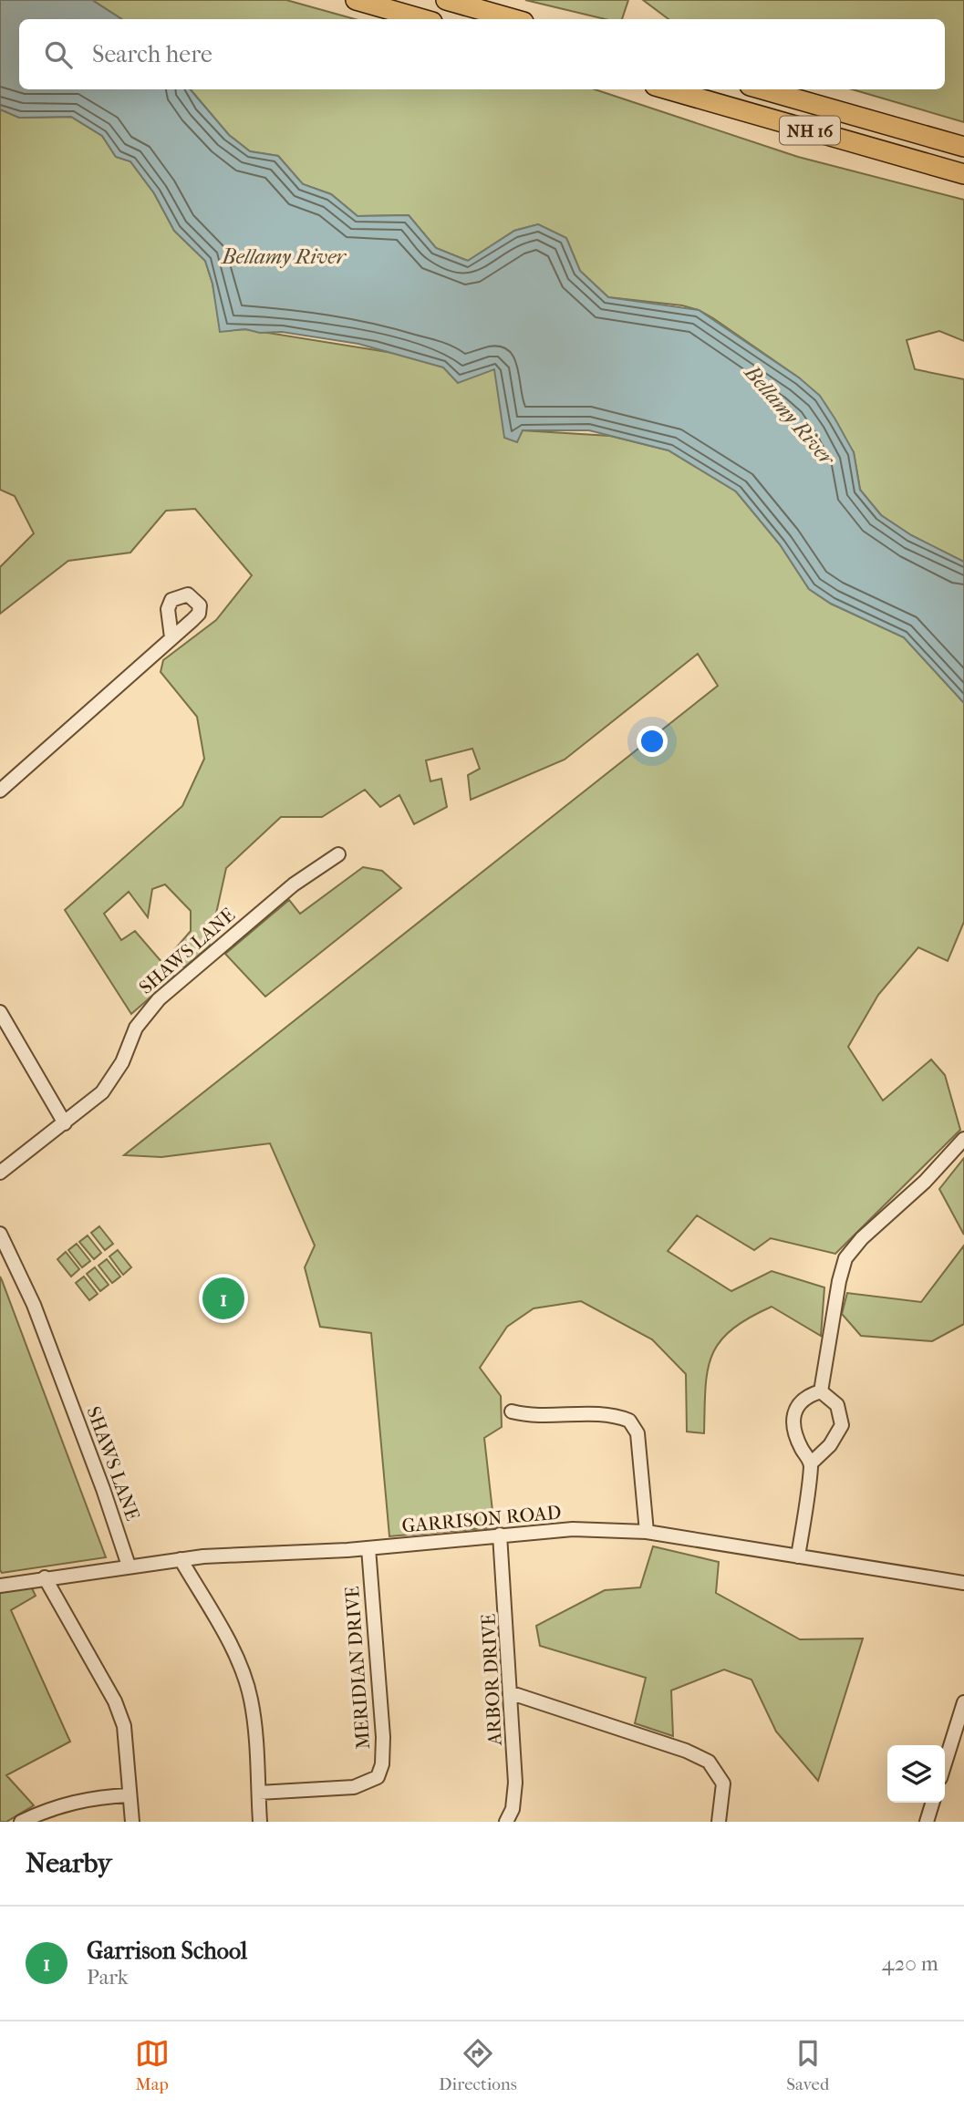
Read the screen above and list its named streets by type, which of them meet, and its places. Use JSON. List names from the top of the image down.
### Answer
{
  "streets": {
    "highway": ["NH 16"],
    "street": [
      "SHAWS LANE",
      "GARRISON ROAD",
      "MERIDIAN DRIVE",
      "ARBOR DRIVE"
    ]
  },
  "crossings": [
    ["SHAWS LANE", "GARRISON ROAD"],
    ["GARRISON ROAD", "MERIDIAN DRIVE"],
    ["GARRISON ROAD", "ARBOR DRIVE"]
  ],
  "water": ["Bellamy River"],
  "page": {
    "search": "Search here",
    "pins": "1",
    "heading": "Nearby",
    "list": [
      {
        "mark": "1",
        "name": "Garrison School",
        "note": "Park",
        "value": "420 m"
      }
    ],
    "nav": ["Map", "Directions", "Saved"]
  }
}
